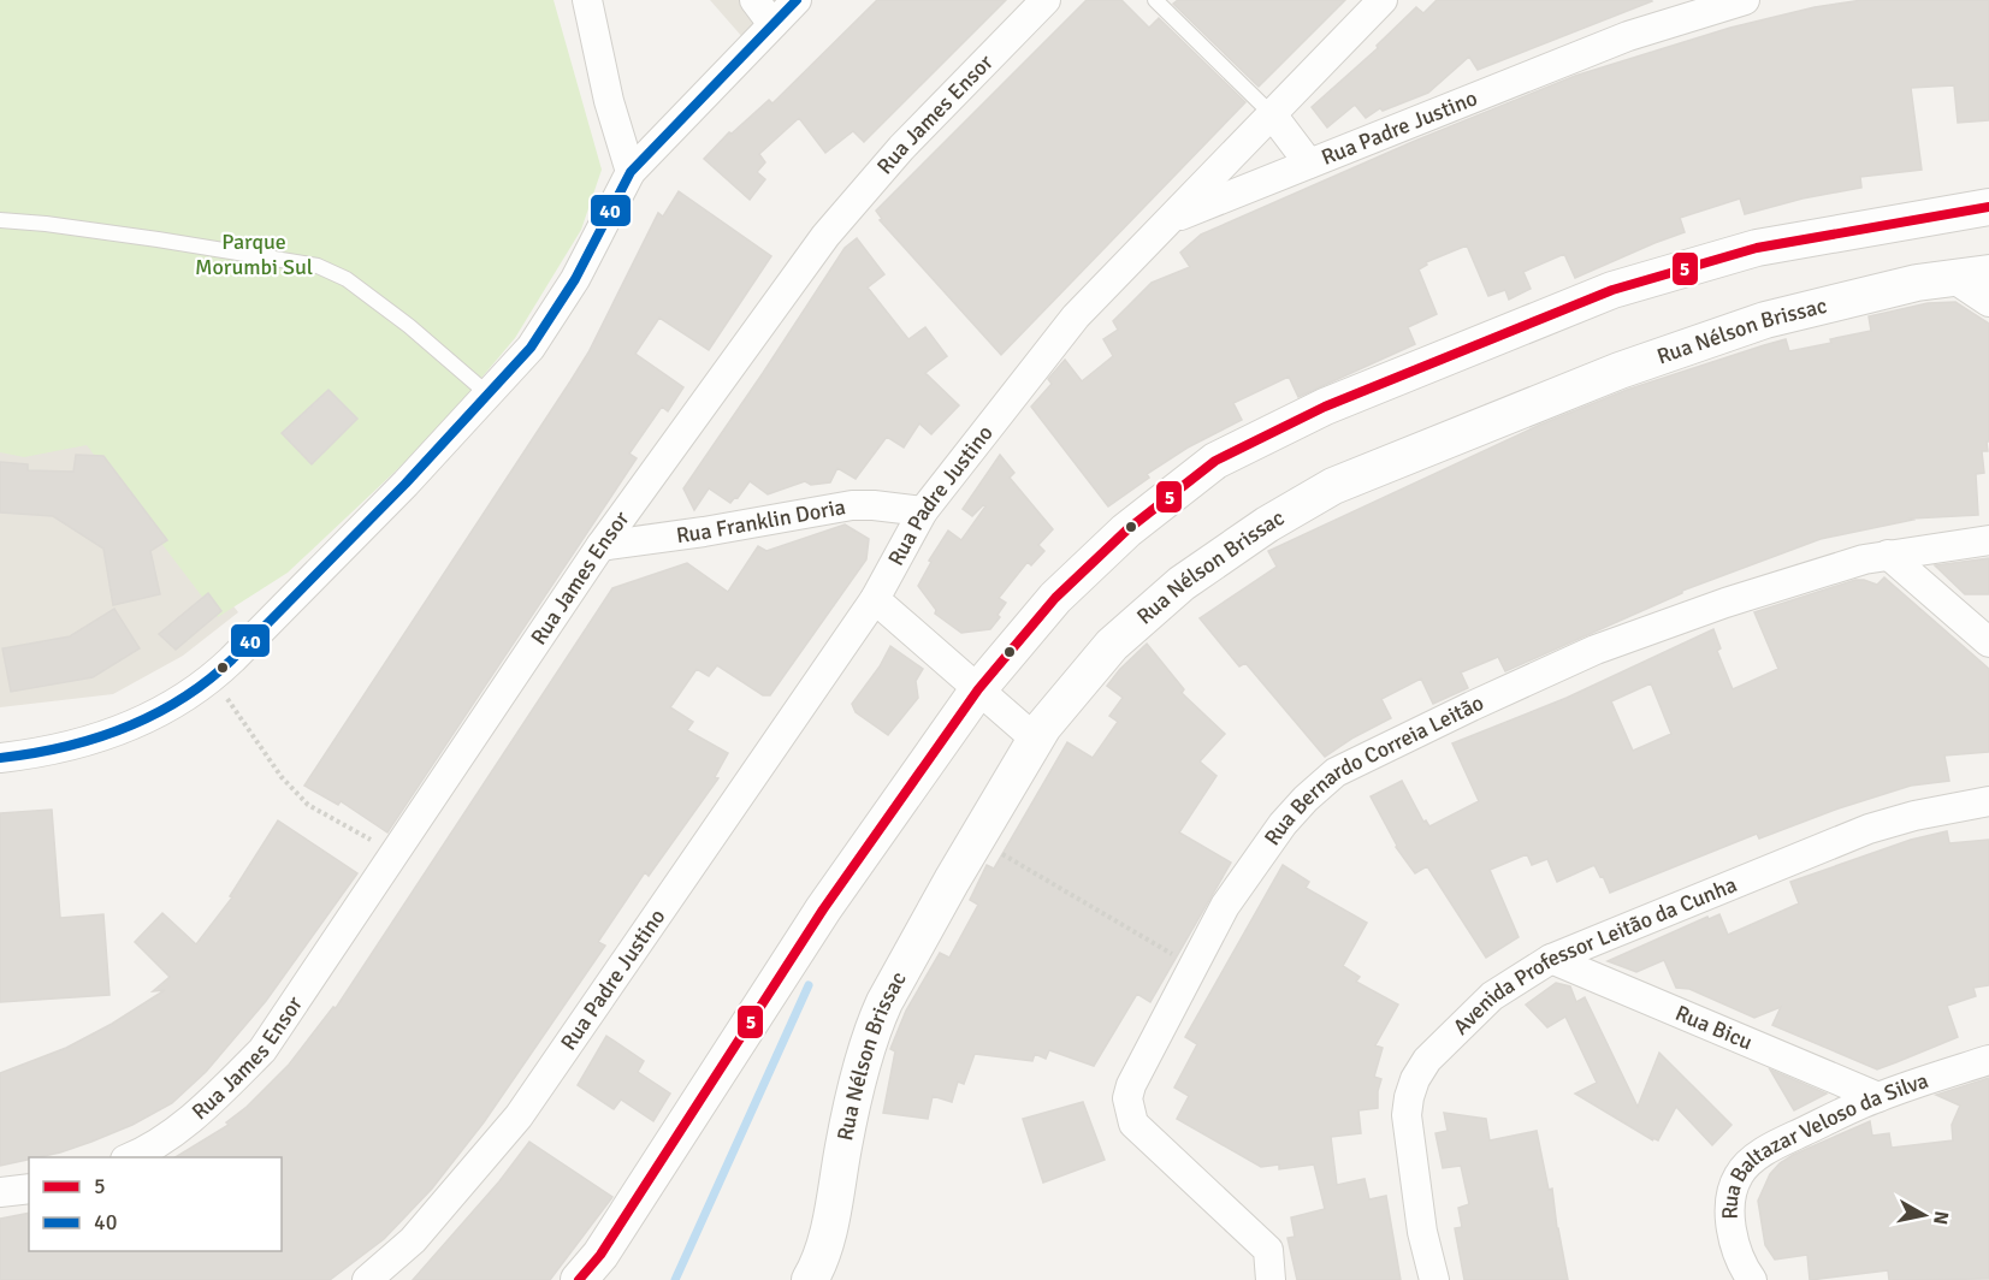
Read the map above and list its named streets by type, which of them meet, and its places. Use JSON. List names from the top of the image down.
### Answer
{
  "streets": {
    "street": [
      "Rua James Ensor",
      "Rua Padre Justino",
      "Rua Nélson Brissac",
      "Rua Franklin Doria",
      "Rua Bernardo Correia Leitão",
      "Avenida Professor Leitão da Cunha",
      "Rua Bicu",
      "Rua Baltazar Veloso da Silva"
    ]
  },
  "crossings": [
    ["Rua James Ensor", "Rua Franklin Doria"],
    ["Rua Padre Justino", "Rua Franklin Doria"],
    ["Avenida Professor Leitão da Cunha", "Rua Bicu"],
    ["Rua Bicu", "Rua Baltazar Veloso da Silva"]
  ],
  "parks": ["Parque Morumbi Sul"],
  "lines": ["transit line 40", "transit line 5"],
  "legend": ["5", "40"],
  "north": "right"
}
